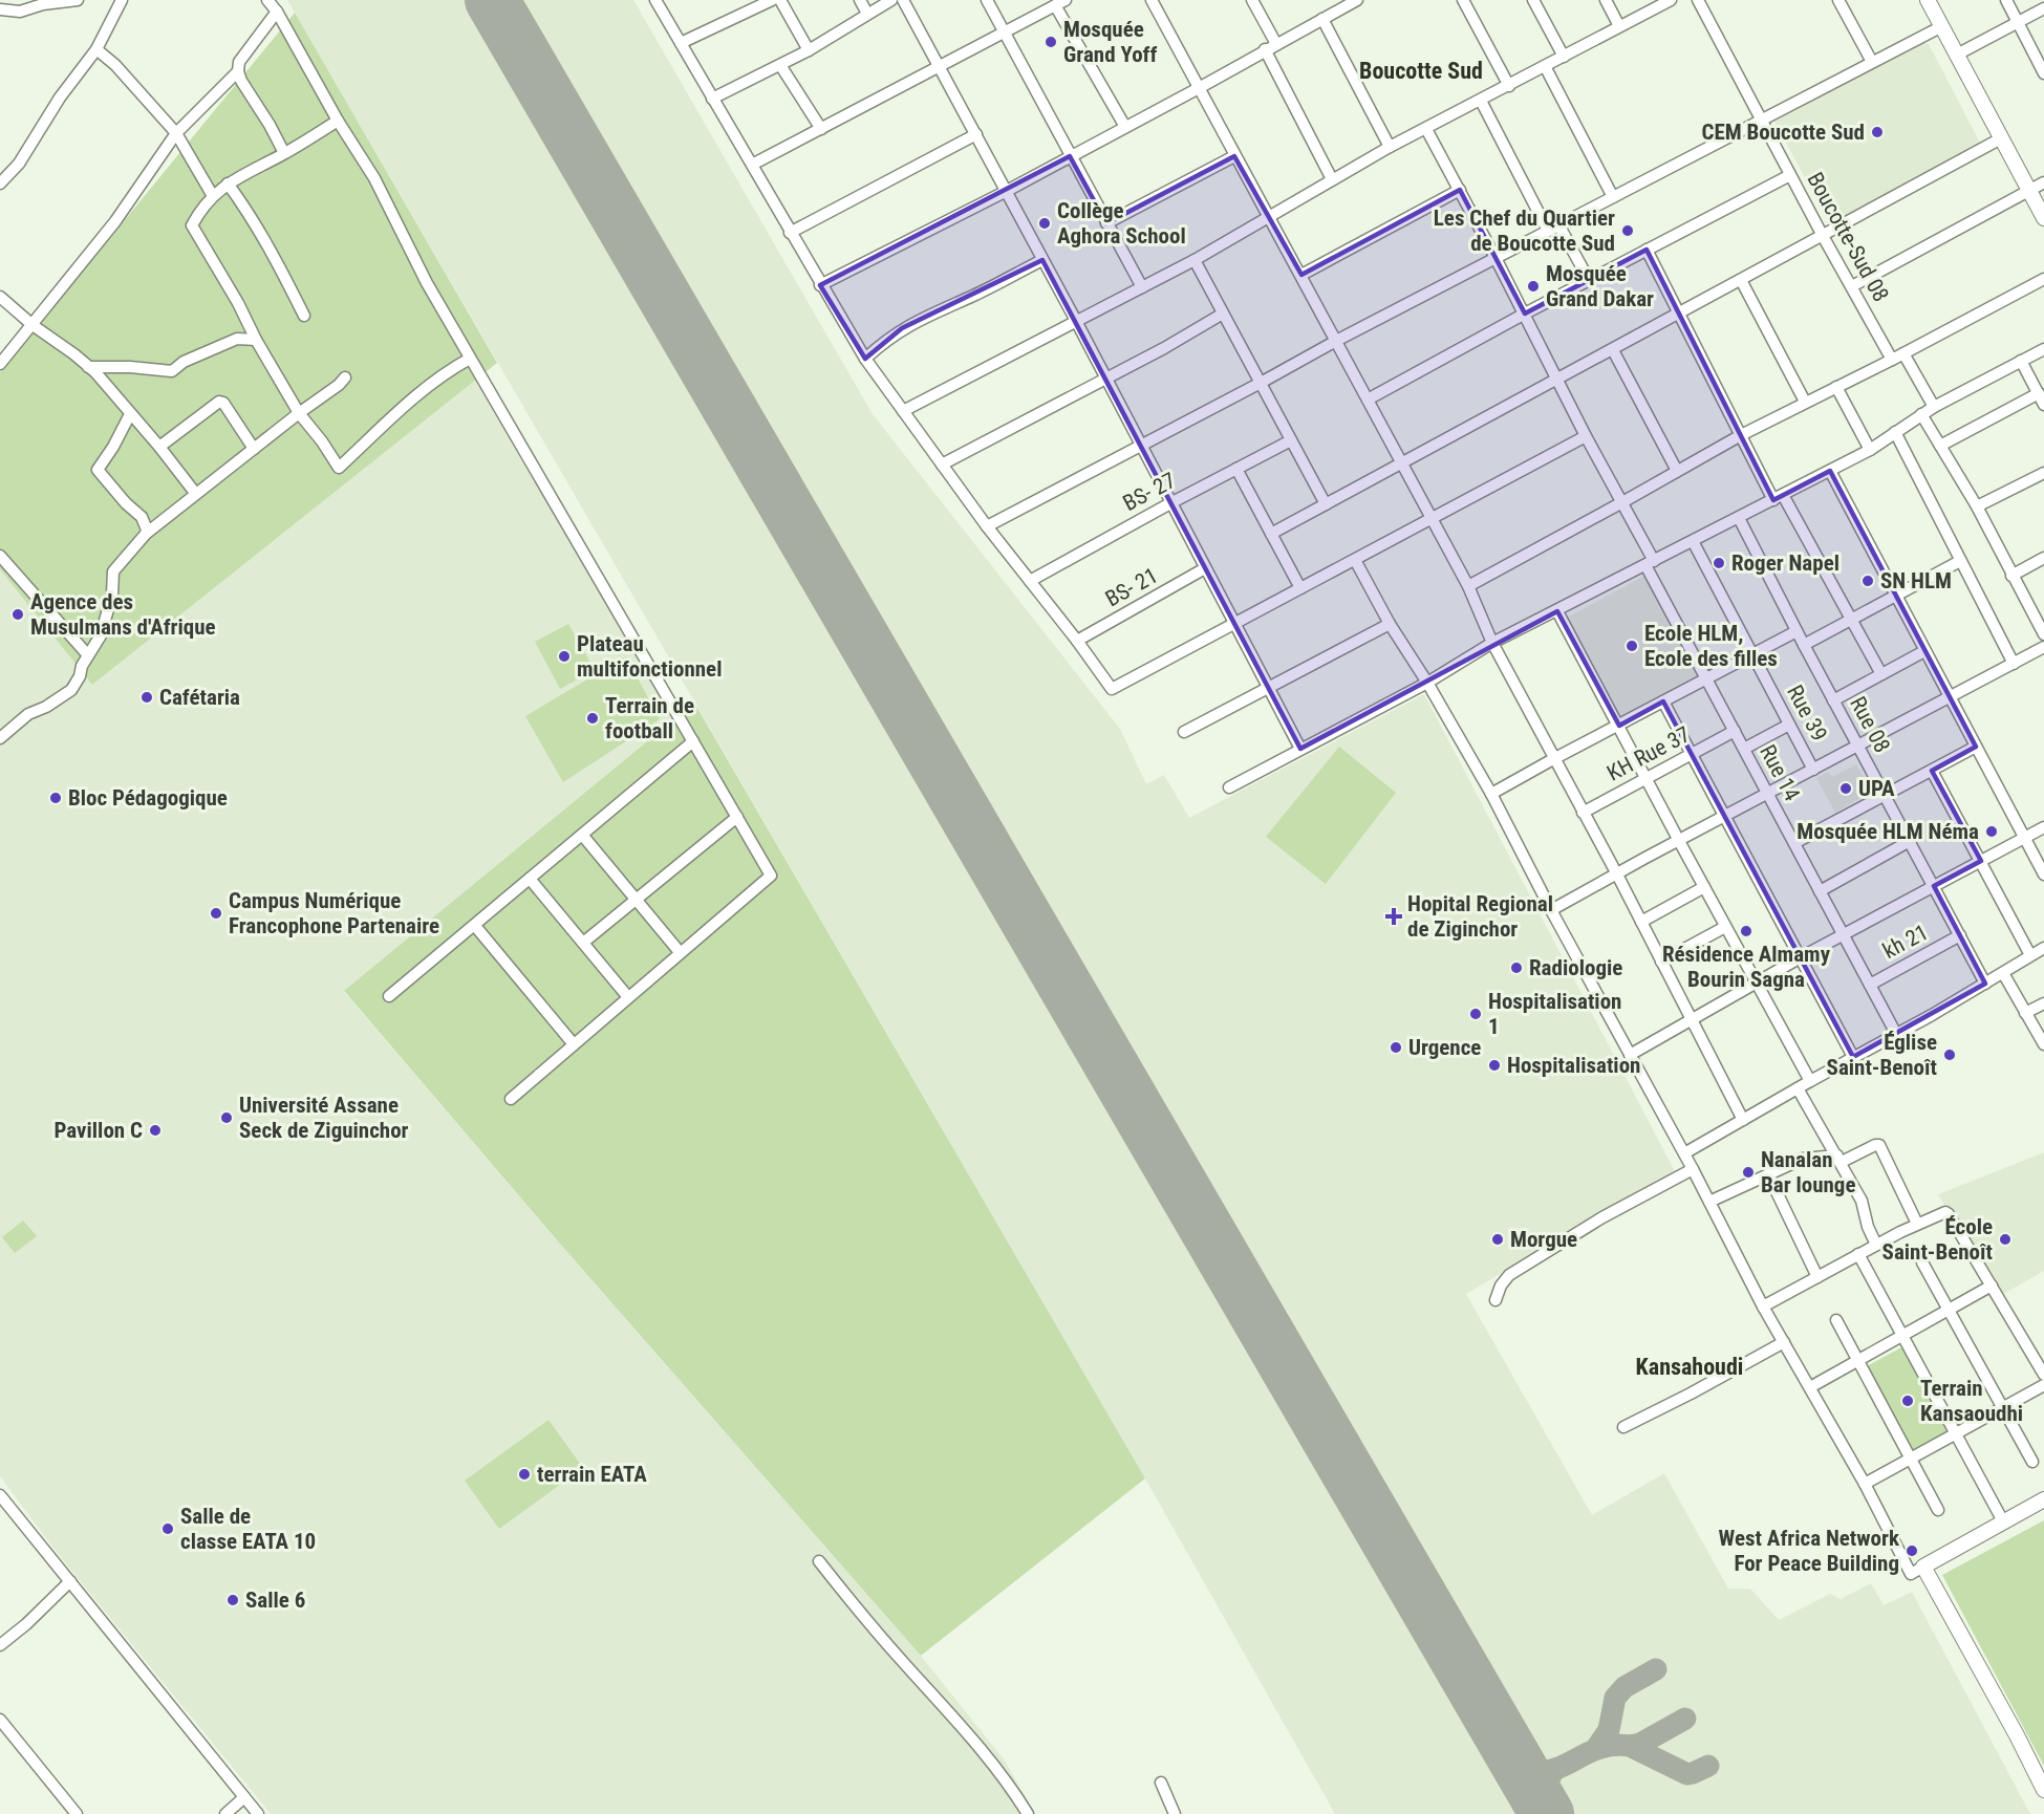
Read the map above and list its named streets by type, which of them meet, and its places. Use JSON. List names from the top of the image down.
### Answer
{
  "streets": {
    "street": [
      "Boucotte-Sud 08",
      "BS- 27",
      "BS- 21",
      "Rue 39",
      "Rue 08",
      "KH Rue 37",
      "Rue 14",
      "kh 21"
    ]
  },
  "crossings": [
    ["Rue 08", "kh 21"],
    ["KH Rue 37", "Rue 14"],
    ["Rue 14", "kh 21"]
  ],
  "districts": ["Boucotte Sud", "Kansahoudi"],
  "places": {
    "other": [
      "Mosquée Grand Yoff",
      "CEM Boucotte Sud",
      "Collège Aghora School",
      "Les Chef du Quartier de Boucotte Sud",
      "Mosquée Grand Dakar",
      "Roger Napel",
      "SN HLM",
      "Agence des Musulmans d'Afrique",
      "Ecole HLM, Ecole des filles",
      "Plateau multifonctionnel",
      "Cafétaria",
      "Terrain de football",
      "UPA",
      "Bloc Pédagogique",
      "Mosquée HLM Néma",
      "Campus Numérique Francophone Partenaire",
      "Résidence Almamy Bourin Sagna",
      "Radiologie",
      "Hospitalisation 1",
      "Urgence",
      "Église Saint-Benoît",
      "Hospitalisation",
      "Université Assane Seck de Ziguinchor",
      "Pavillon C",
      "Nanalan Bar lounge",
      "Morgue",
      "École Saint-Benoît",
      "Terrain Kansaoudhi",
      "terrain EATA",
      "Salle de classe EATA 10",
      "West Africa Network For Peace Building",
      "Salle 6"
    ],
    "health": ["Hopital Regional de Ziginchor"]
  }
}
